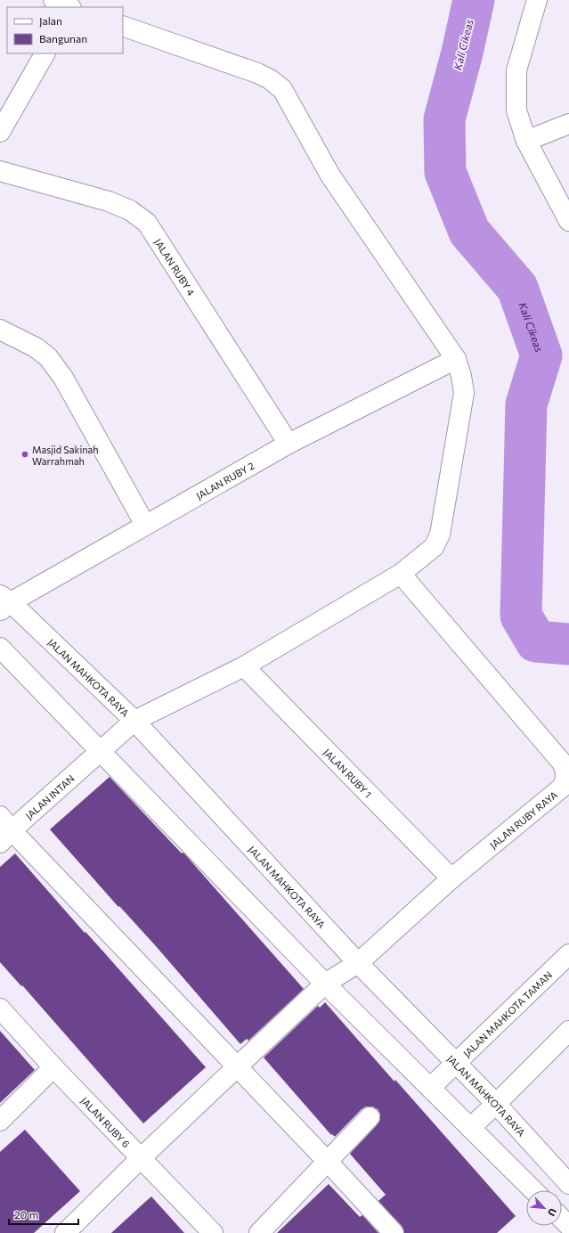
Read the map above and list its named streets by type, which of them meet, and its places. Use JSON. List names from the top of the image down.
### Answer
{
  "streets": {
    "street": [
      "JALAN RUBY 4",
      "JALAN RUBY 2",
      "JALAN MAHKOTA RAYA",
      "JALAN RUBY 1",
      "JALAN INTAN",
      "JALAN RUBY RAYA",
      "JALAN MAHKOTA TAMAN",
      "JALAN RUBY 6"
    ]
  },
  "crossings": [
    ["JALAN RUBY 4", "JALAN RUBY 2"],
    ["JALAN RUBY 2", "JALAN MAHKOTA RAYA"],
    ["JALAN RUBY 2", "JALAN INTAN"],
    ["JALAN MAHKOTA RAYA", "JALAN INTAN"],
    ["JALAN MAHKOTA RAYA", "JALAN RUBY RAYA"],
    ["JALAN MAHKOTA RAYA", "JALAN MAHKOTA TAMAN"],
    ["JALAN RUBY 1", "JALAN INTAN"],
    ["JALAN RUBY 1", "JALAN RUBY RAYA"],
    ["JALAN INTAN", "JALAN RUBY RAYA"],
    ["JALAN RUBY RAYA", "JALAN RUBY 6"]
  ],
  "water": ["Kali Cikeas"],
  "places": ["Masjid Sakinah Warrahmah"],
  "legend": ["Jalan", "Bangunan"],
  "scale_bar": "20 m",
  "north": "bottom right"
}
